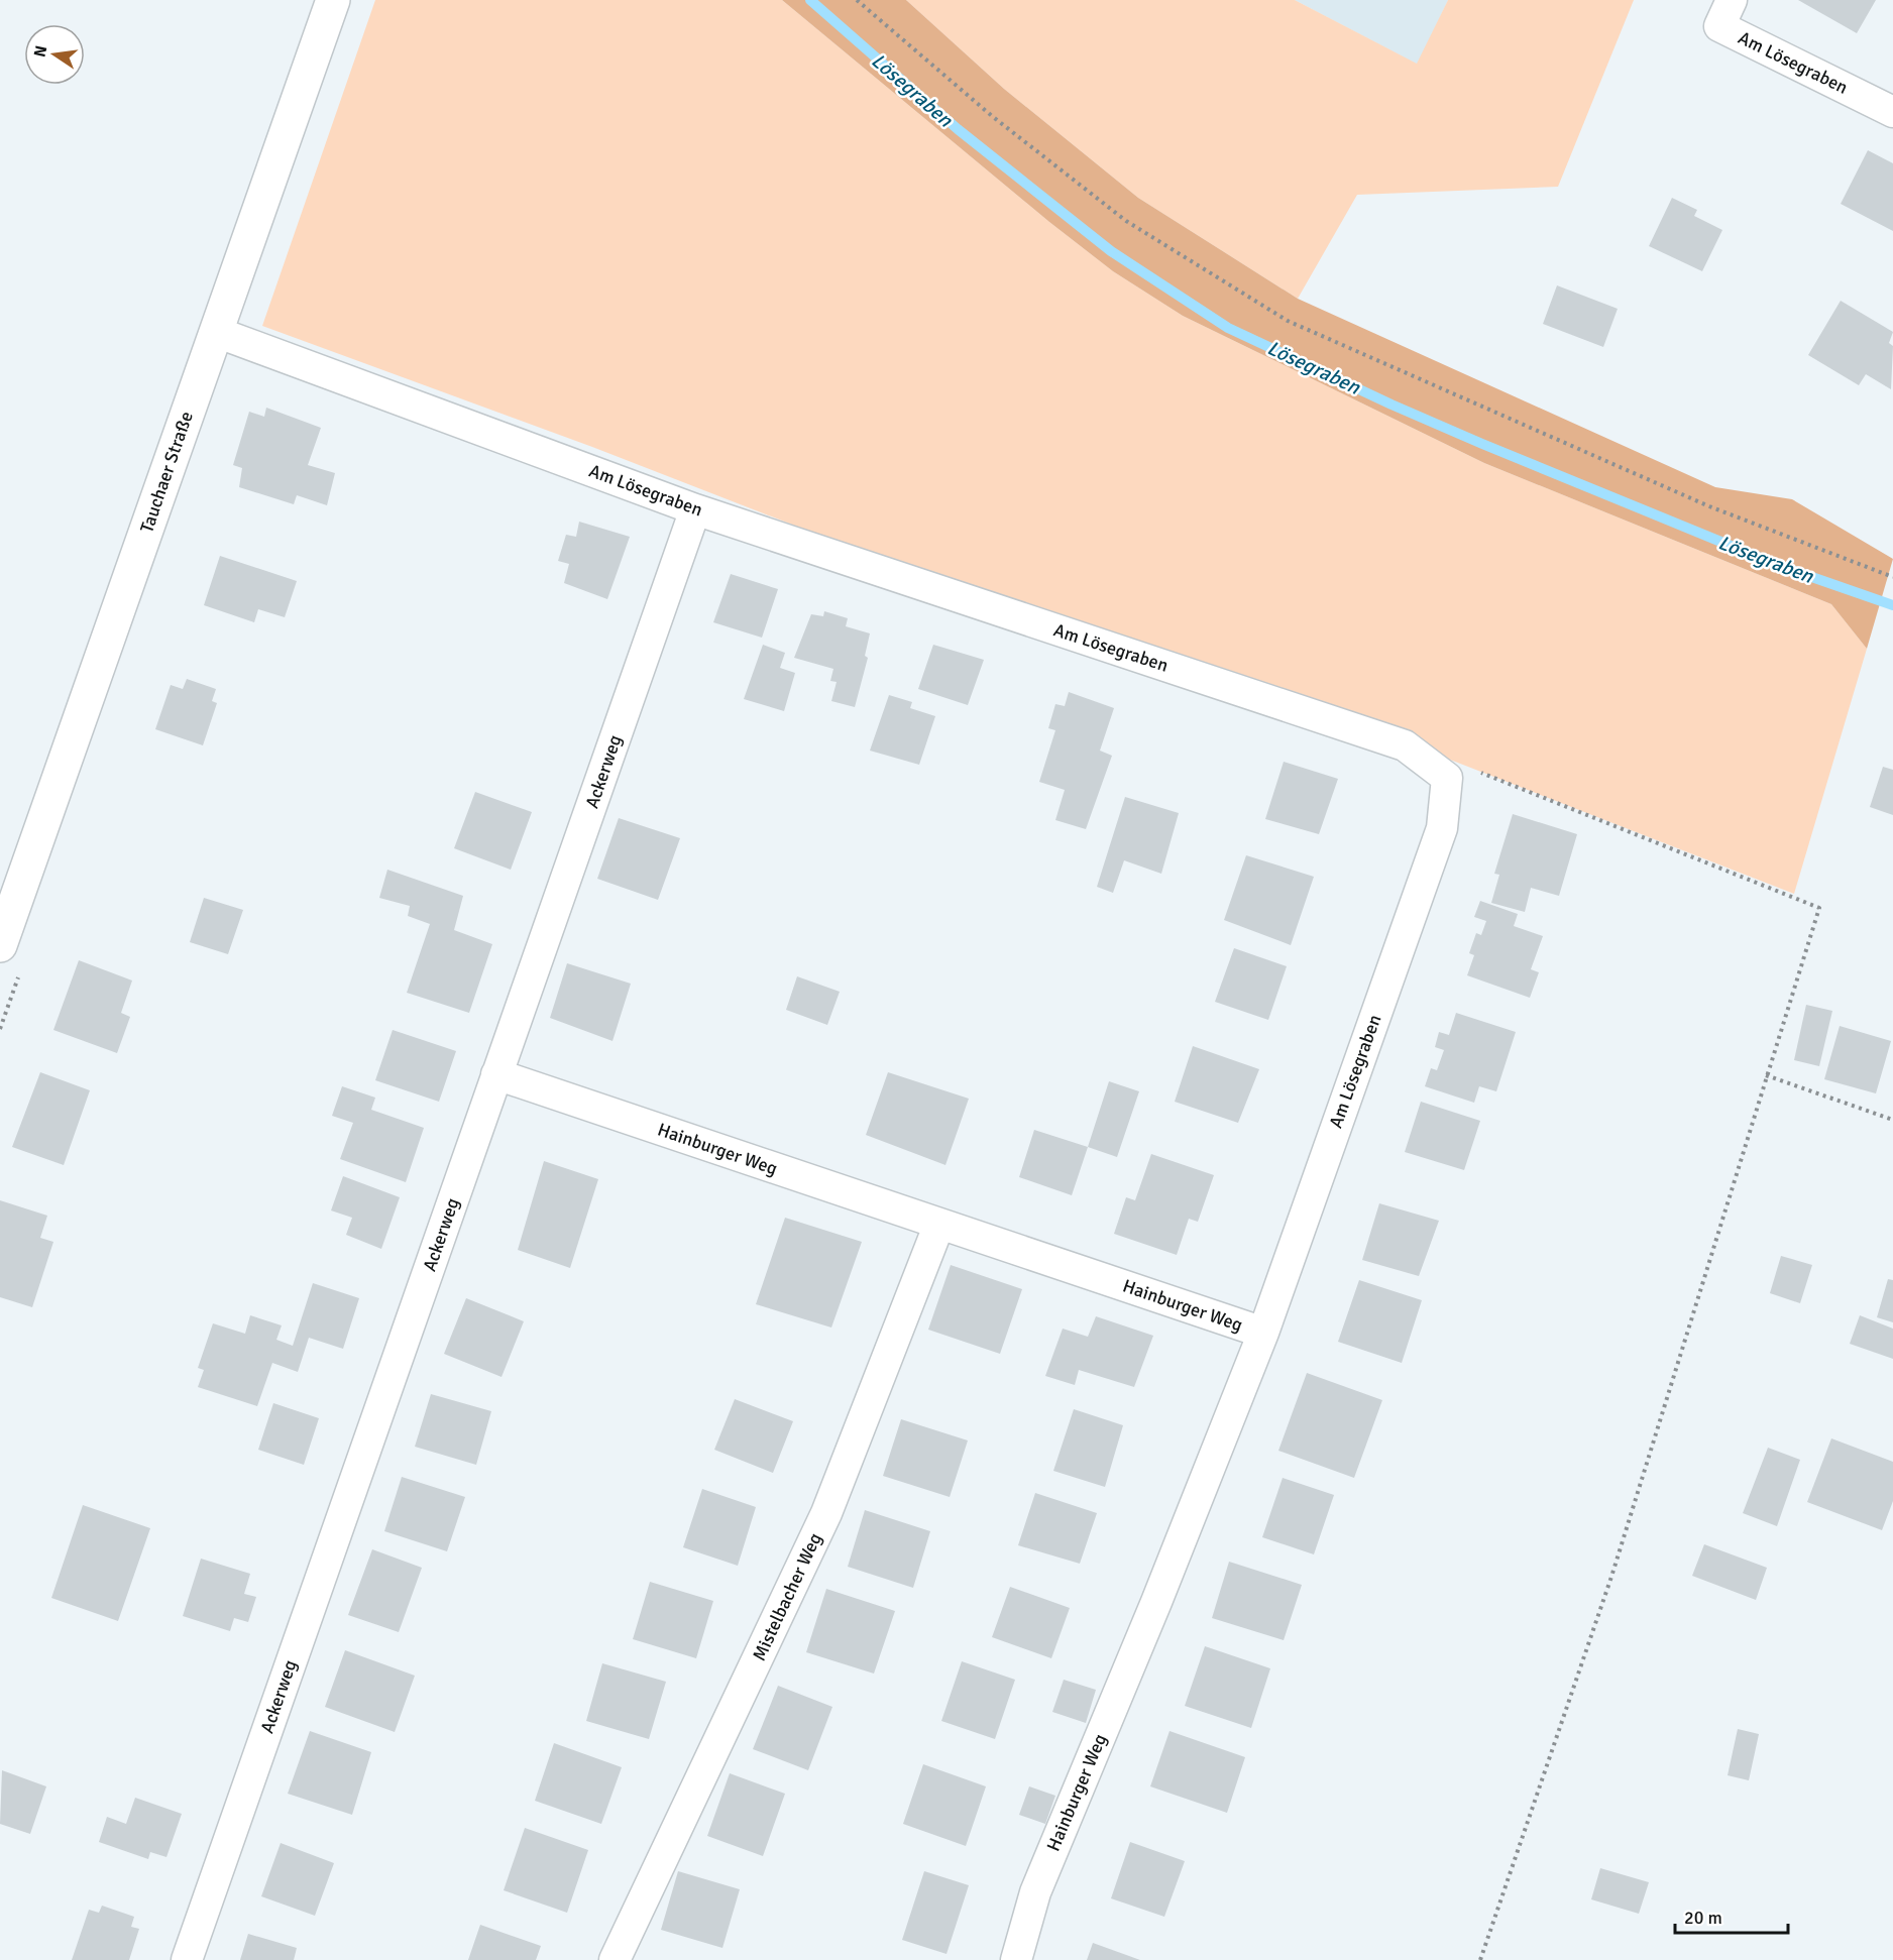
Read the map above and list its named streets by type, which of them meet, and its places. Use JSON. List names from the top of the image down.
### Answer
{
  "streets": {
    "main road": ["Tauchaer Straße"],
    "street": [
      "Am Lösegraben",
      "Ackerweg",
      "Hainburger Weg",
      "Mistelbacher Weg"
    ]
  },
  "crossings": [
    ["Am Lösegraben", "Tauchaer Straße"],
    ["Am Lösegraben", "Ackerweg"],
    ["Am Lösegraben", "Hainburger Weg"],
    ["Ackerweg", "Hainburger Weg"],
    ["Hainburger Weg", "Mistelbacher Weg"]
  ],
  "water": ["Lösegraben"],
  "scale_bar": "20 m",
  "north": "left"
}
